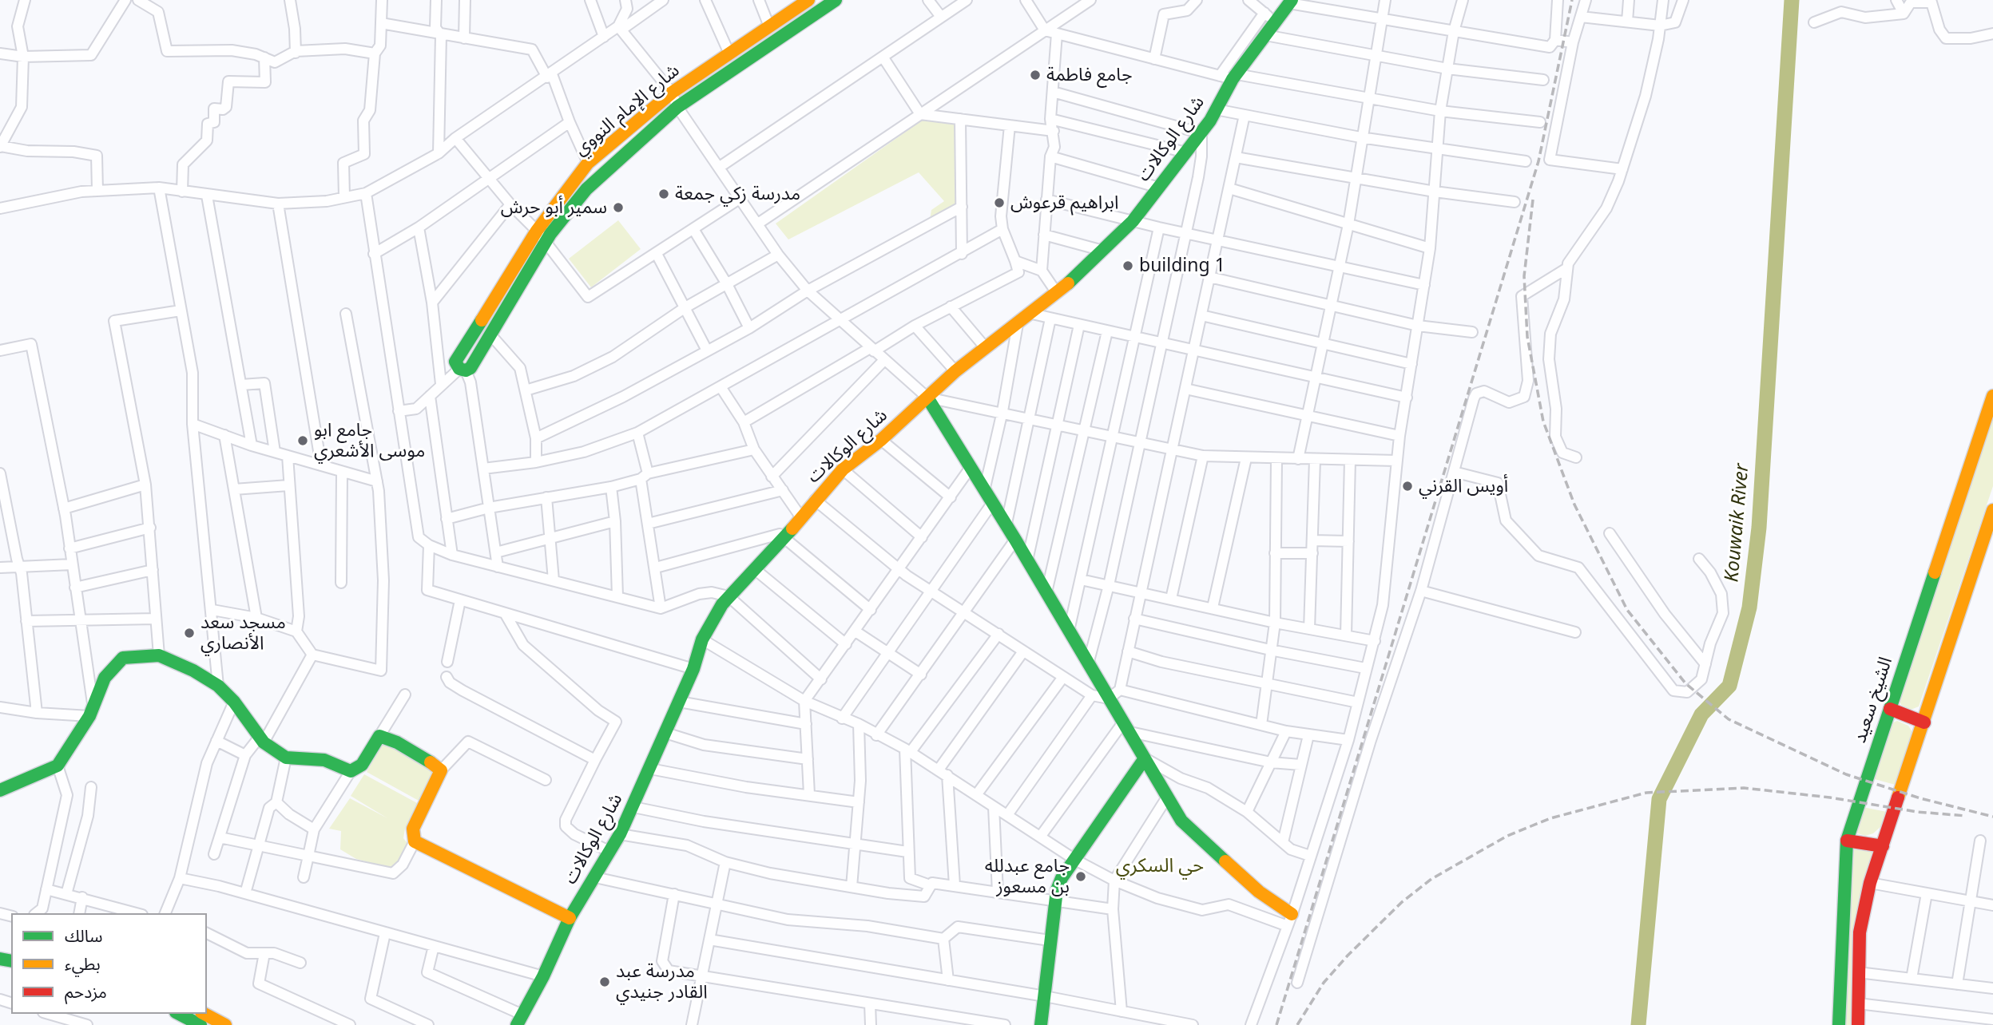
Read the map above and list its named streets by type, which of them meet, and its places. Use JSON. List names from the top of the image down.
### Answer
{
  "streets": {
    "street": ["شارع الإمام النووي", "شارع الوكالات", "الشيخ سعيد"]
  },
  "districts": ["حي السكري"],
  "water": ["Kouwaik River"],
  "places": [
    "جامع فاطمة",
    "مدرسة زكي جمعة",
    "ابراهيم قرعوش",
    "سمير أبو حرش",
    "building 1",
    "جامع ابو موسى الأشعري",
    "أويس القرني",
    "مسجد سعد الأنصاري",
    "جامع عبدلله بن مسعوز",
    "مدرسة عبد القادر جنيدي"
  ],
  "legend": ["سالك", "بطيء", "مزدحم"]
}
